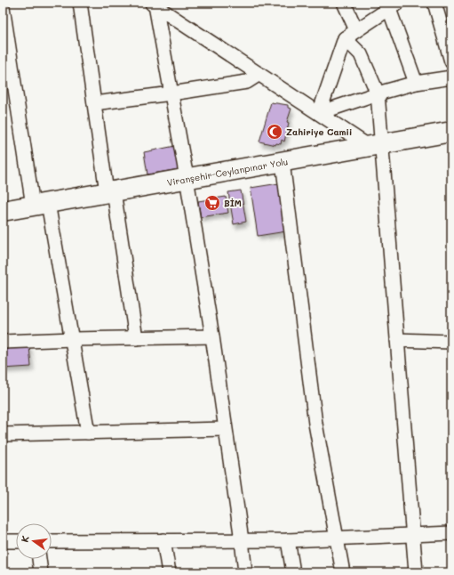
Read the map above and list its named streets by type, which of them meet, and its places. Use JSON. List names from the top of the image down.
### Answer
{
  "streets": {
    "main road": ["Viranşehir-Ceylanpınar Yolu"]
  },
  "places": {
    "mosque": ["Zahiriye Camii"],
    "supermarket": ["BİM"]
  },
  "north": "left"
}
